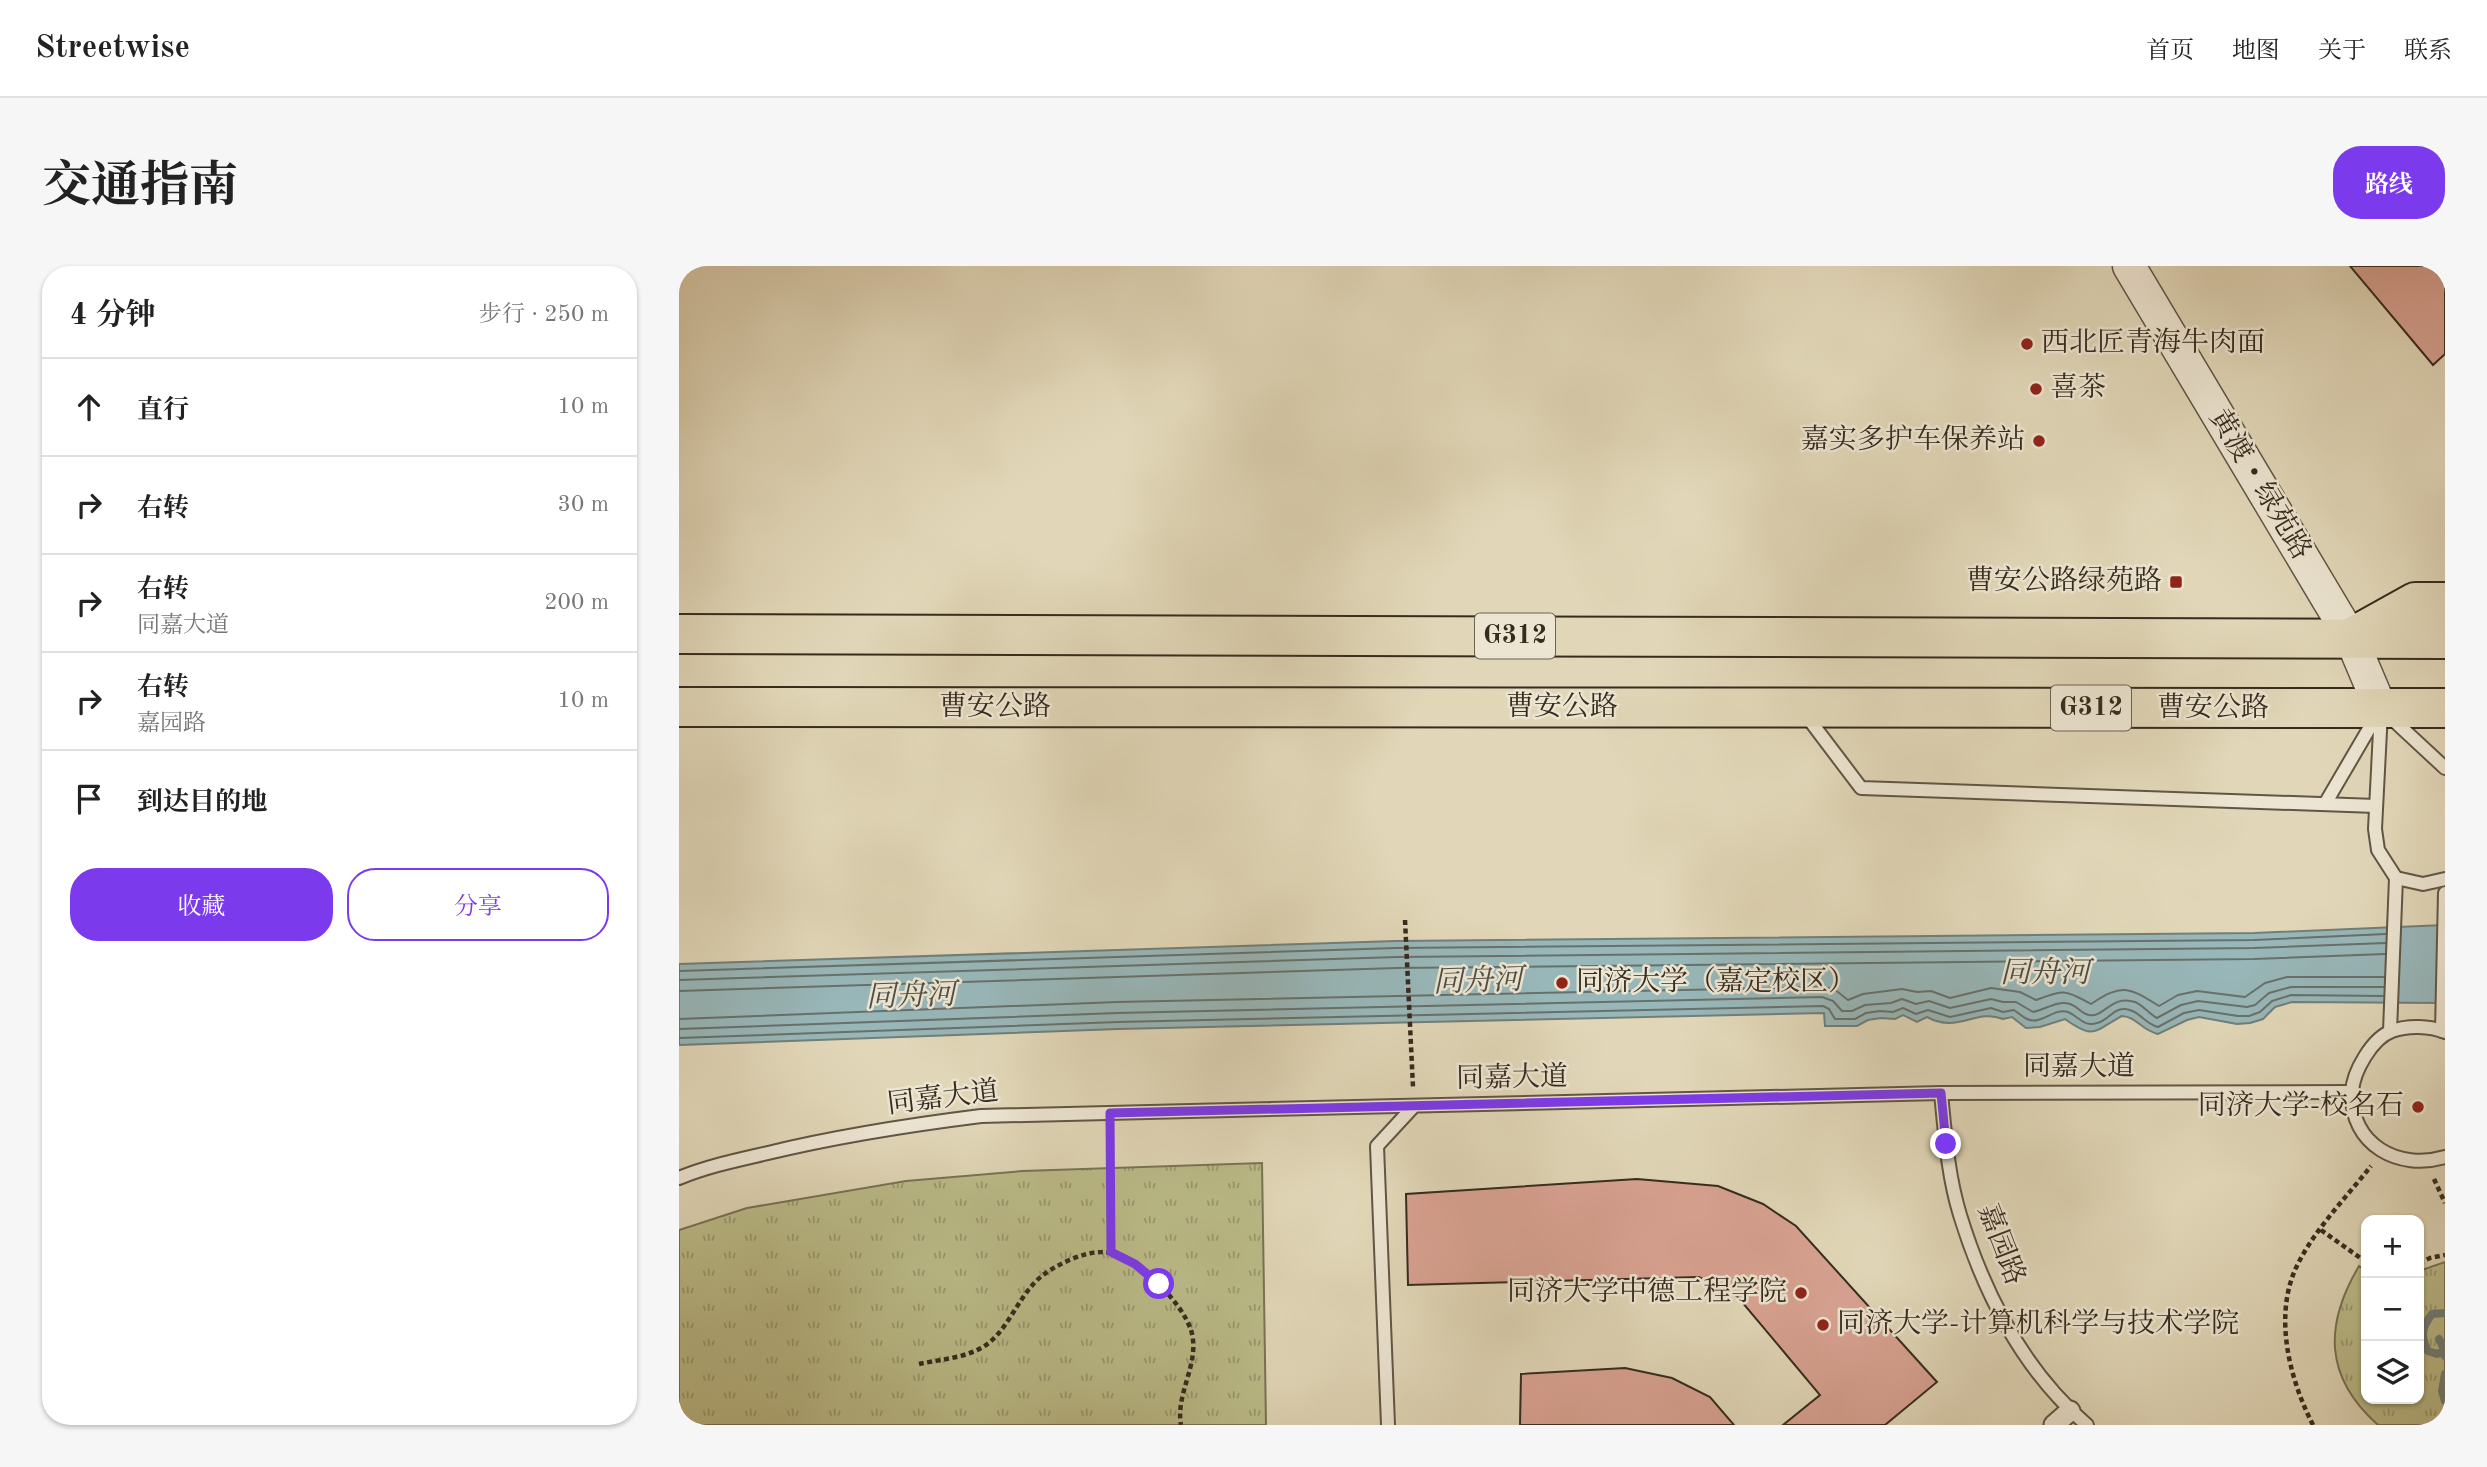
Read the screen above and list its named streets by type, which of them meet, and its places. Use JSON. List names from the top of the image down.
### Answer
{
  "streets": {
    "highway": ["G312", "曹安公路"],
    "street": ["黄渡 • 绿苑路"],
    "lane": ["同嘉大道", "嘉园路"]
  },
  "crossings": [
    ["黄渡 • 绿苑路", "G312"],
    ["黄渡 • 绿苑路", "曹安公路"],
    ["同嘉大道", "嘉园路"]
  ],
  "water": ["同舟河"],
  "places": {
    "other": [
      "西北匠青海牛肉面",
      "喜茶",
      "嘉实多护车保养站",
      "同济大学（嘉定校区）",
      "同济大学-校名石",
      "同济大学中德工程学院",
      "同济大学-计算机科学与技术学院"
    ],
    "transit": ["曹安公路绿苑路"]
  },
  "page": {
    "header": "Streetwise",
    "nav": [
      "首页",
      "地图",
      "关于",
      "联系"
    ],
    "title": "交通指南",
    "buttons": [
      "路线",
      ["收藏", "分享"]
    ],
    "heading": ["4 分钟", "步行 · 250 m"],
    "list": [
      ["直行", "10 m"],
      ["右转", "30 m"],
      ["右转", "同嘉大道", "200 m"],
      ["右转", "嘉园路", "10 m"],
      "到达目的地"
    ],
    "map_buttons": ["+", "−"]
  }
}
